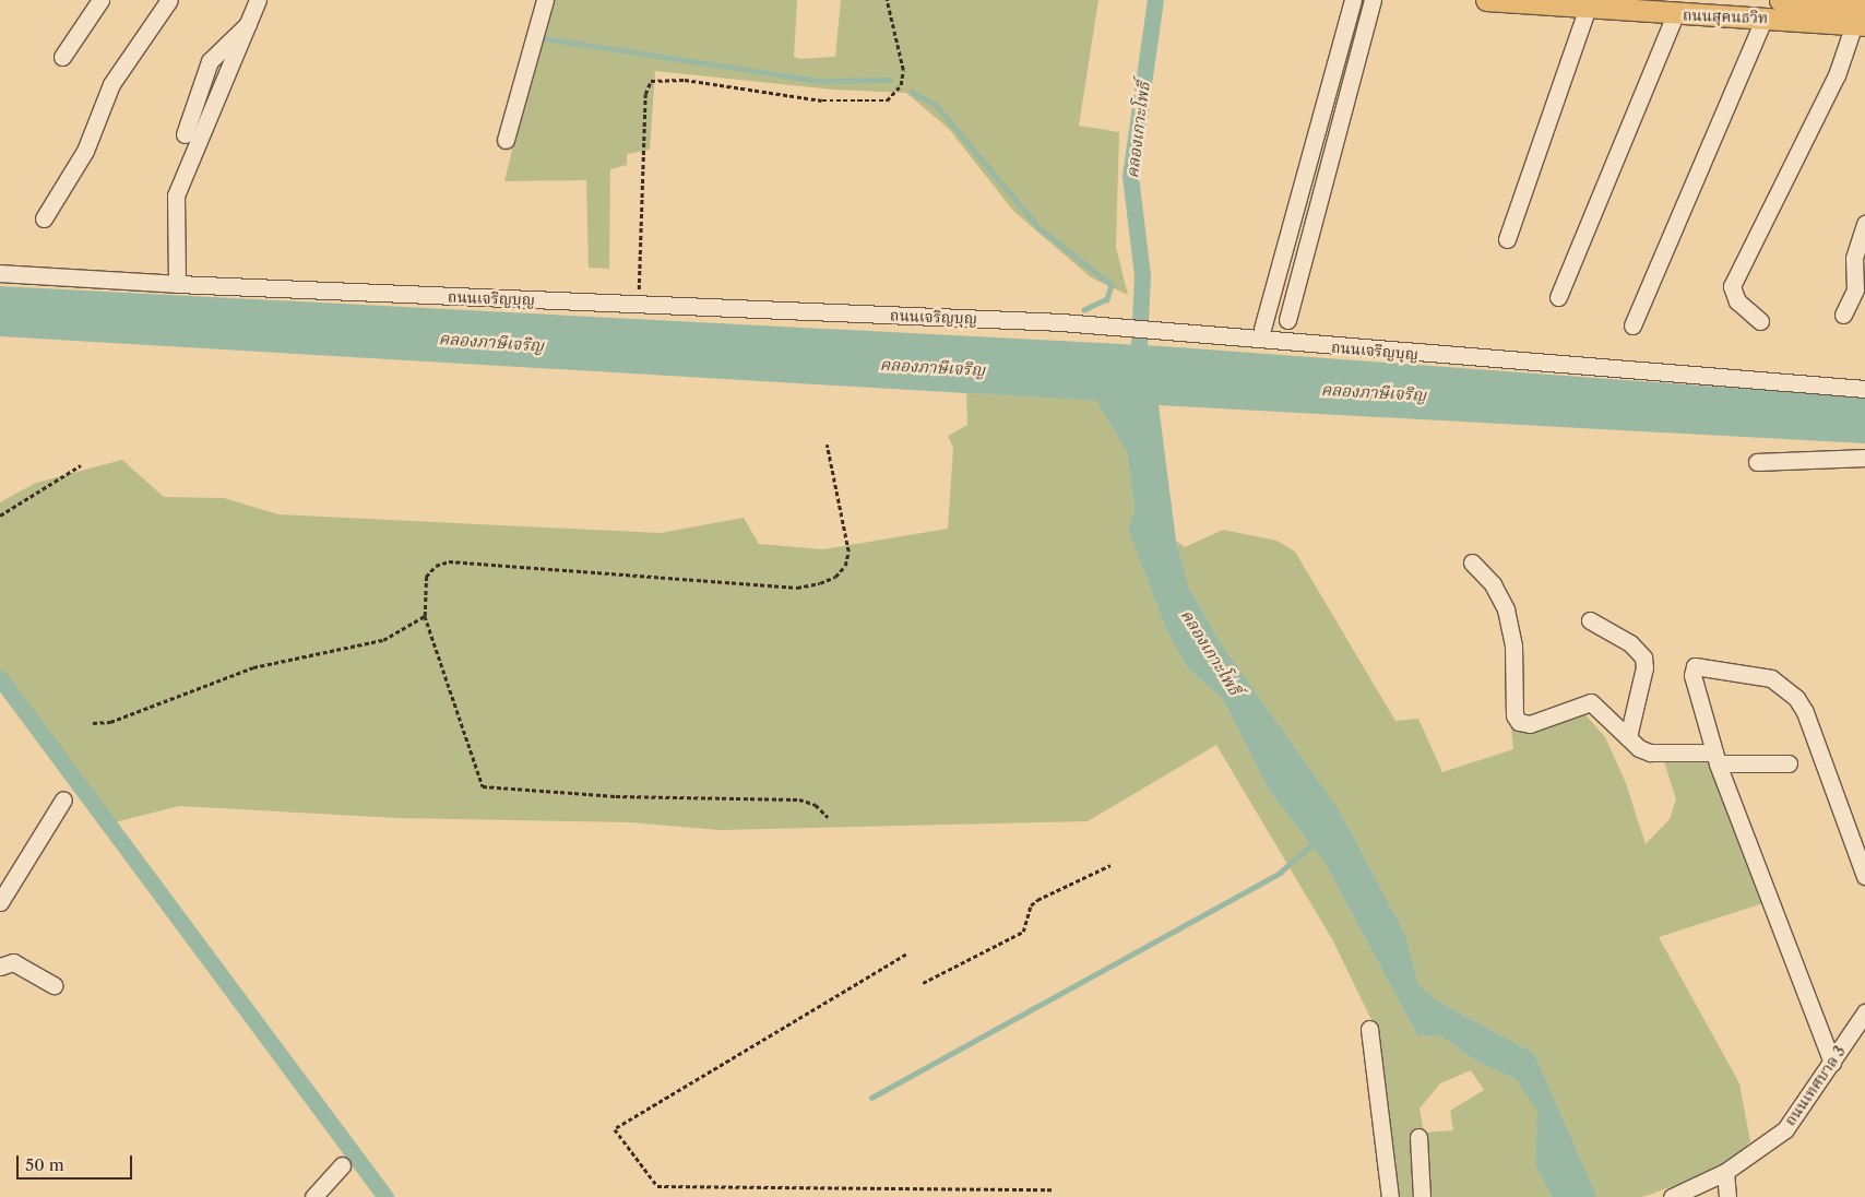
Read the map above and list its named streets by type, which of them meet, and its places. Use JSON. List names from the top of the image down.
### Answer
{
  "streets": {
    "main road": ["ถนนสุคนธวิท"],
    "street": ["ถนนเจริญบุญ", "ถนนเทศบาล 3"]
  },
  "water": ["คลองเกาะโพธิ์", "คลองภาษีเจริญ"],
  "scale_bar": "50 m"
}
